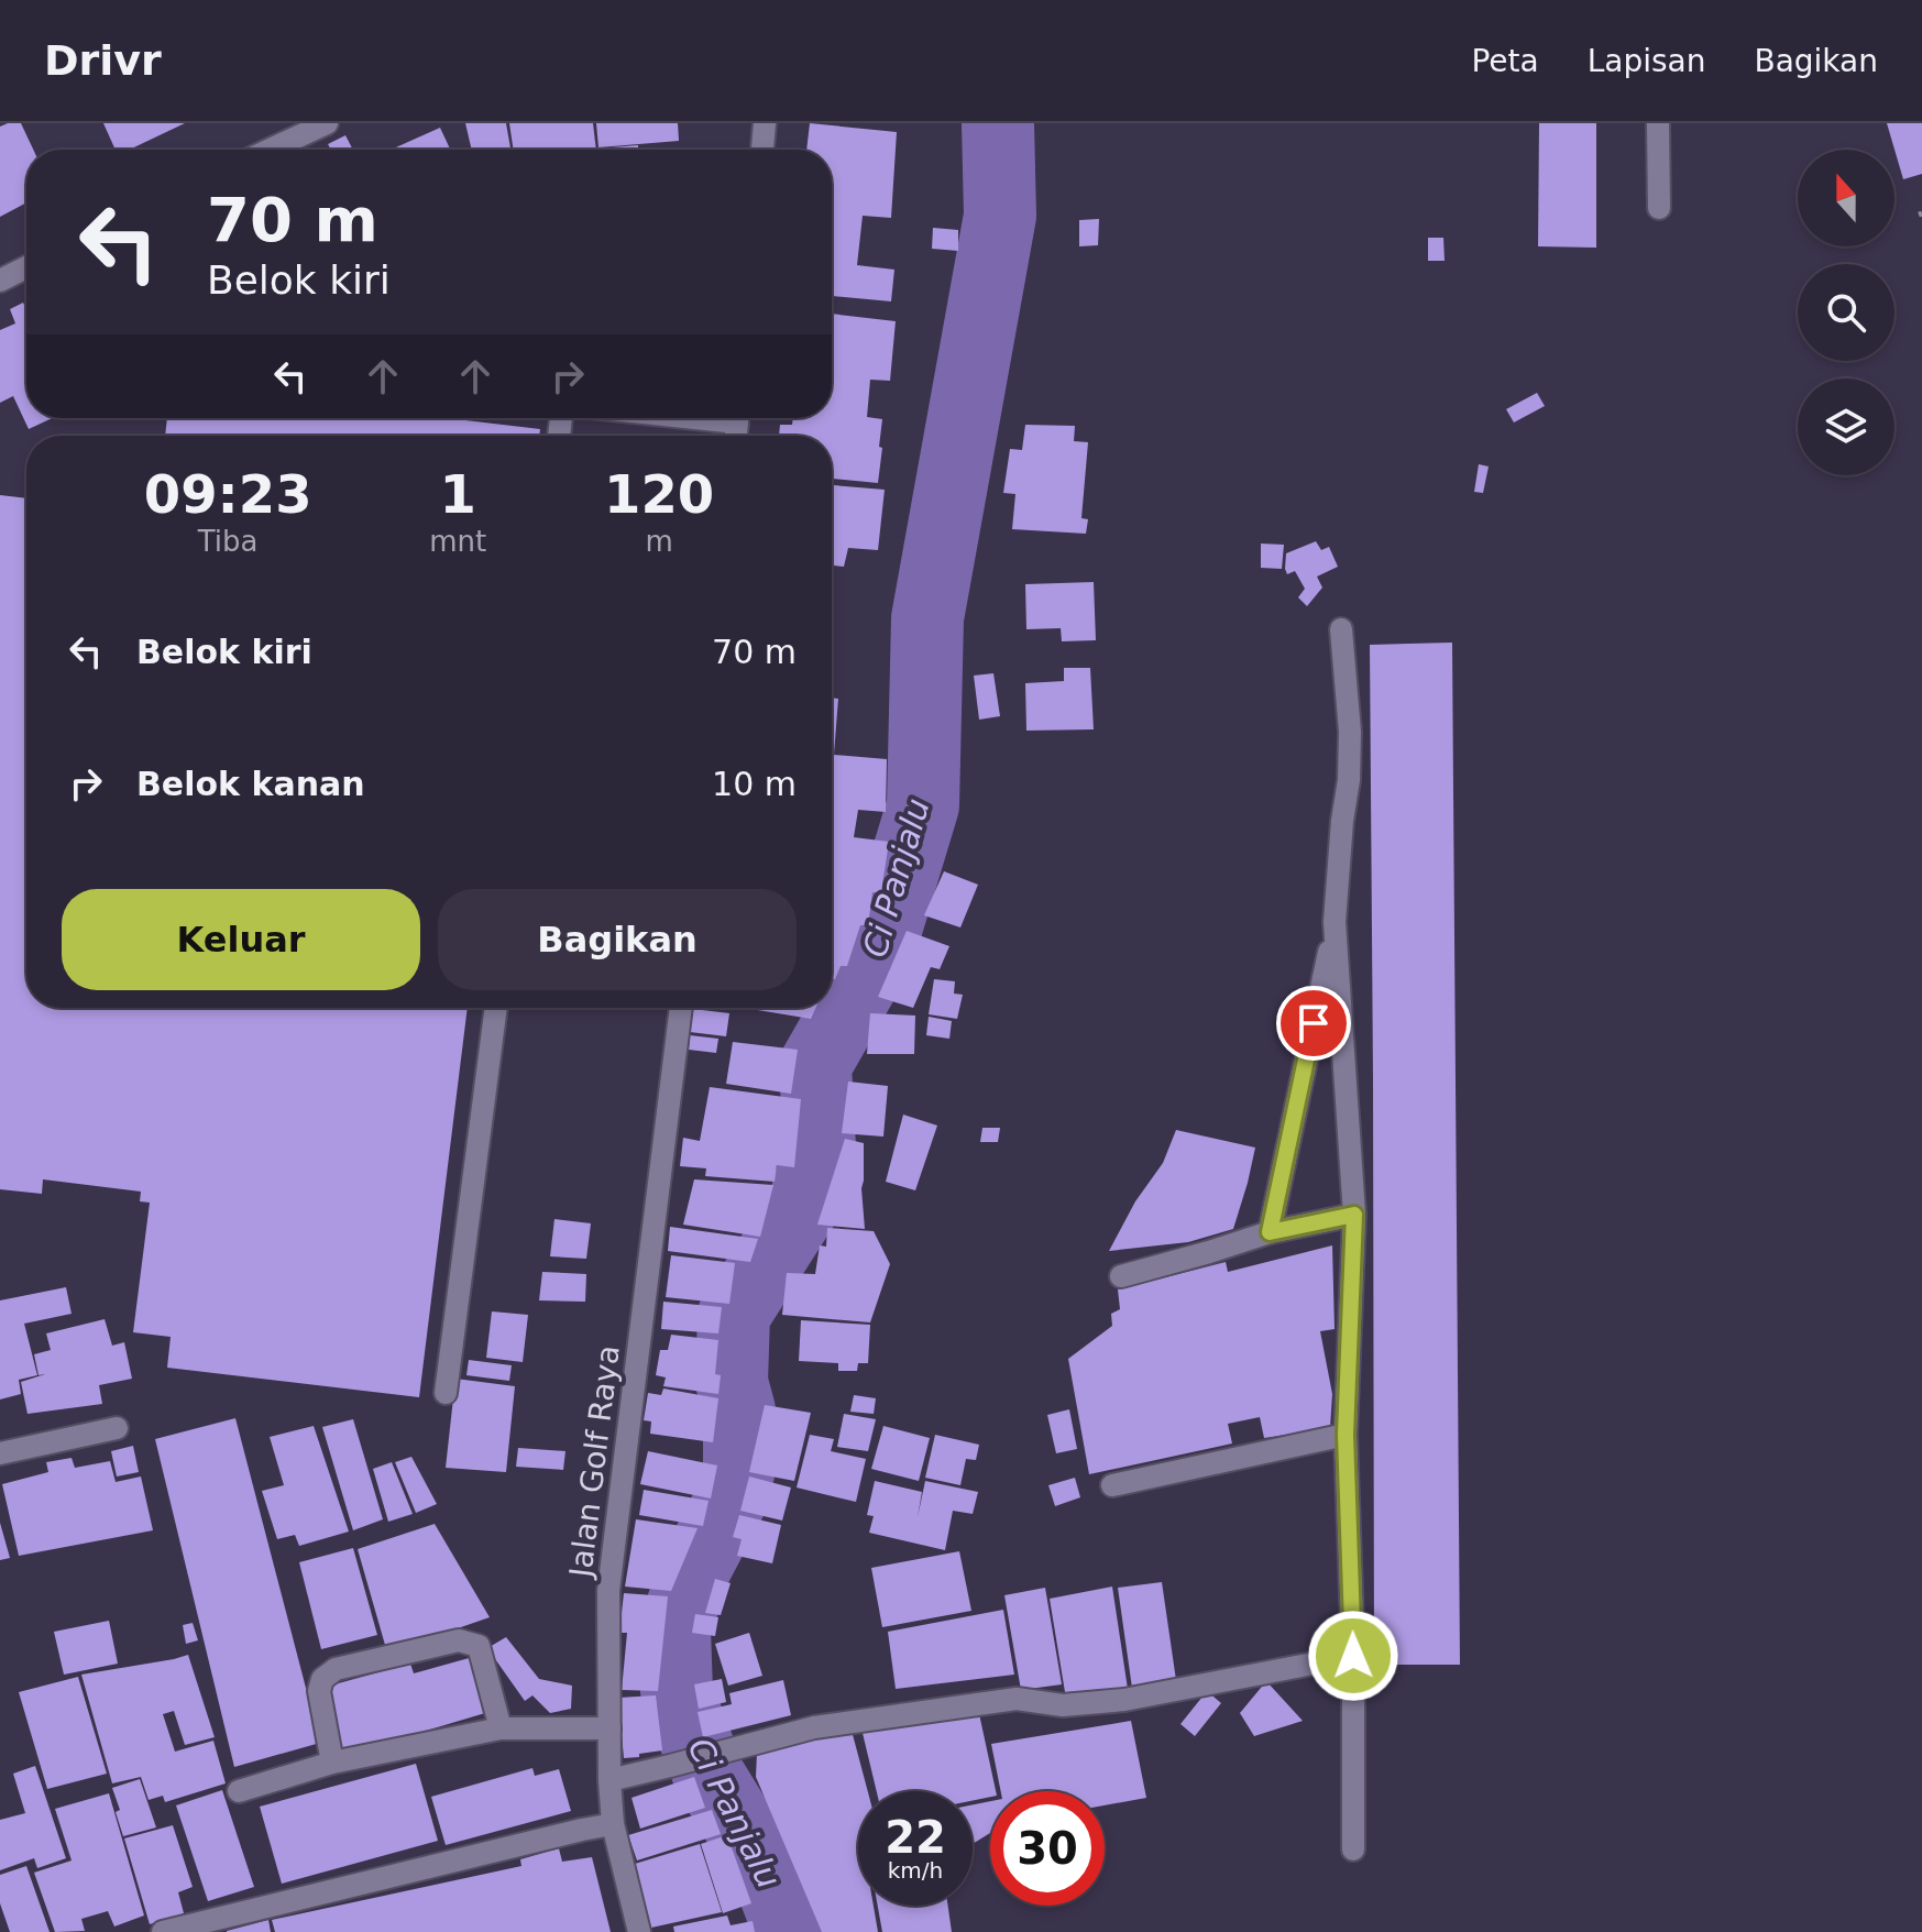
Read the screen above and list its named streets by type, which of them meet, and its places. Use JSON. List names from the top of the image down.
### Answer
{
  "streets": {
    "street": ["Jalan Golf Raya"]
  },
  "water": ["Ci Panjalu"],
  "north": "top",
  "page": {
    "header": "Drivr",
    "nav": ["Peta", "Lapisan", "Bagikan"],
    "turn": ["70 m", "Belok kiri"],
    "eta": [
      "09:23",
      "Tiba",
      "1",
      "mnt",
      "120",
      "m"
    ],
    "list": [
      {
        "name": "Belok kiri",
        "value": "70 m"
      },
      {
        "name": "Belok kanan",
        "value": "10 m"
      }
    ],
    "buttons": ["Keluar", "Bagikan"],
    "speed": "22 km/h",
    "limit": "30"
  }
}
